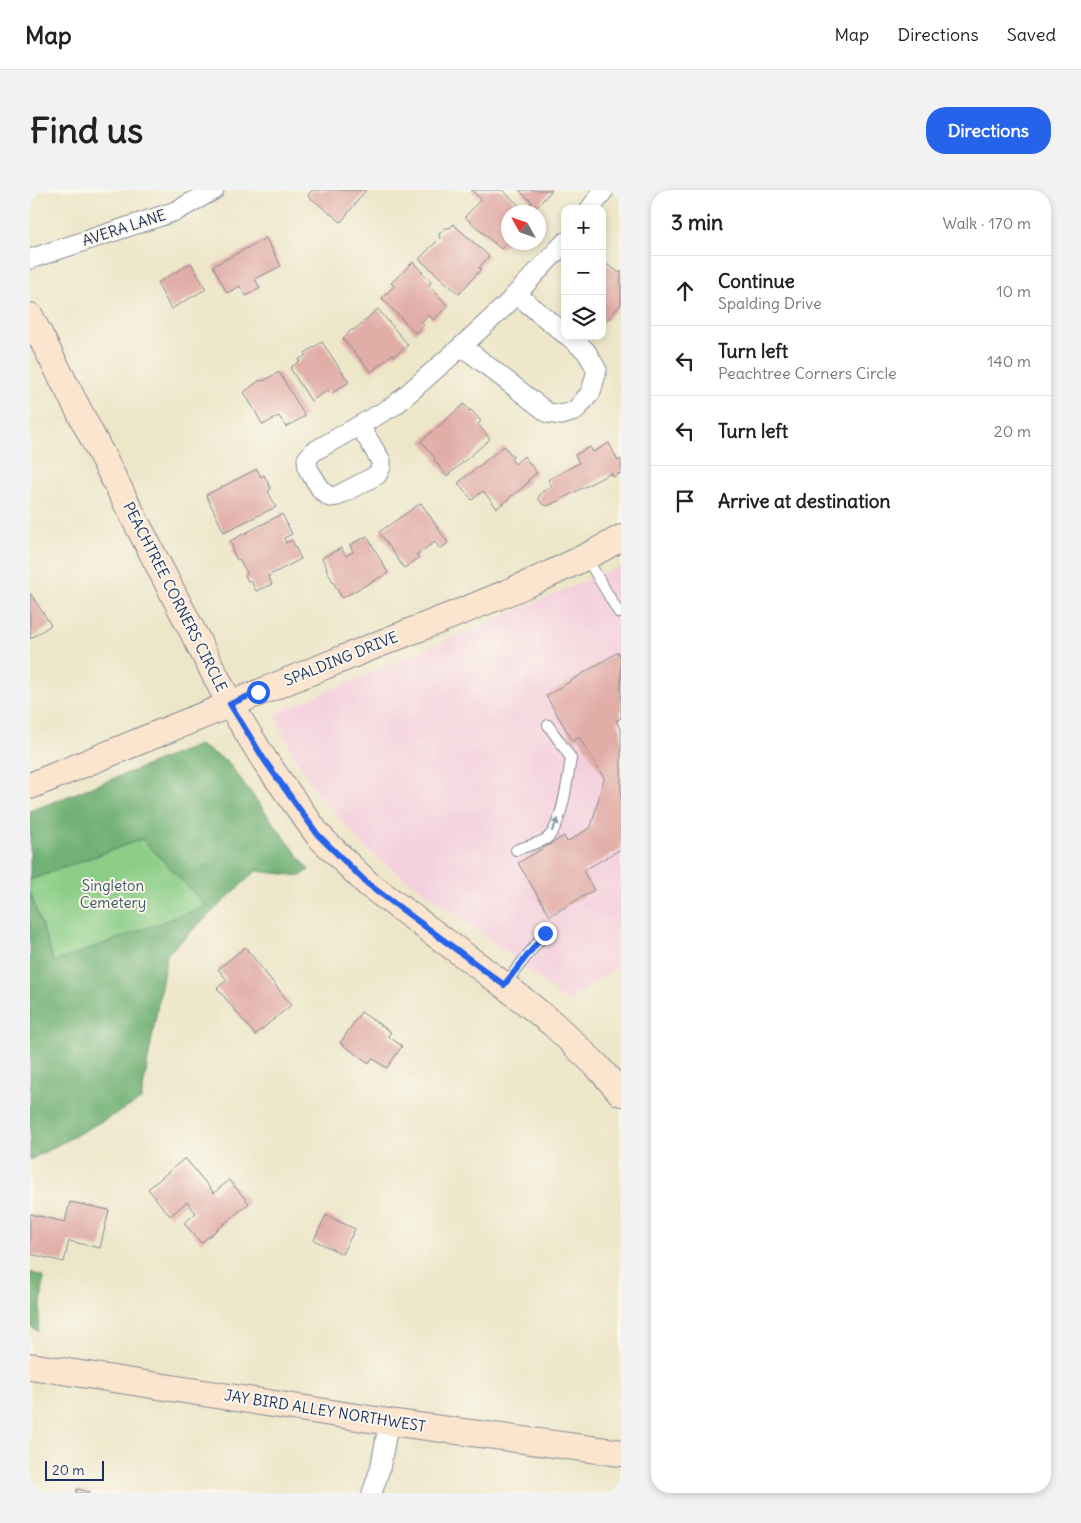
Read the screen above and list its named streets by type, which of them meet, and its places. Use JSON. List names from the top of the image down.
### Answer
{
  "streets": {
    "street": [
      "AVERA LANE",
      "PEACHTREE CORNERS CIRCLE",
      "SPALDING DRIVE",
      "JAY BIRD ALLEY NORTHWEST"
    ]
  },
  "crossings": [
    ["PEACHTREE CORNERS CIRCLE", "SPALDING DRIVE"]
  ],
  "parks": ["Singleton Cemetery"],
  "scale_bar": "20 m",
  "north": "top left",
  "page": {
    "header": "Map",
    "nav": ["Map", "Directions", "Saved"],
    "buttons": "Directions",
    "title": "Find us",
    "heading": ["3 min", "Walk · 170 m"],
    "map_buttons": ["+", "−"],
    "list": [
      ["Continue", "Spalding Drive", "10 m"],
      ["Turn left", "Peachtree Corners Circle", "140 m"],
      ["Turn left", "20 m"],
      "Arrive at destination"
    ],
    "scale": "20 m"
  }
}
